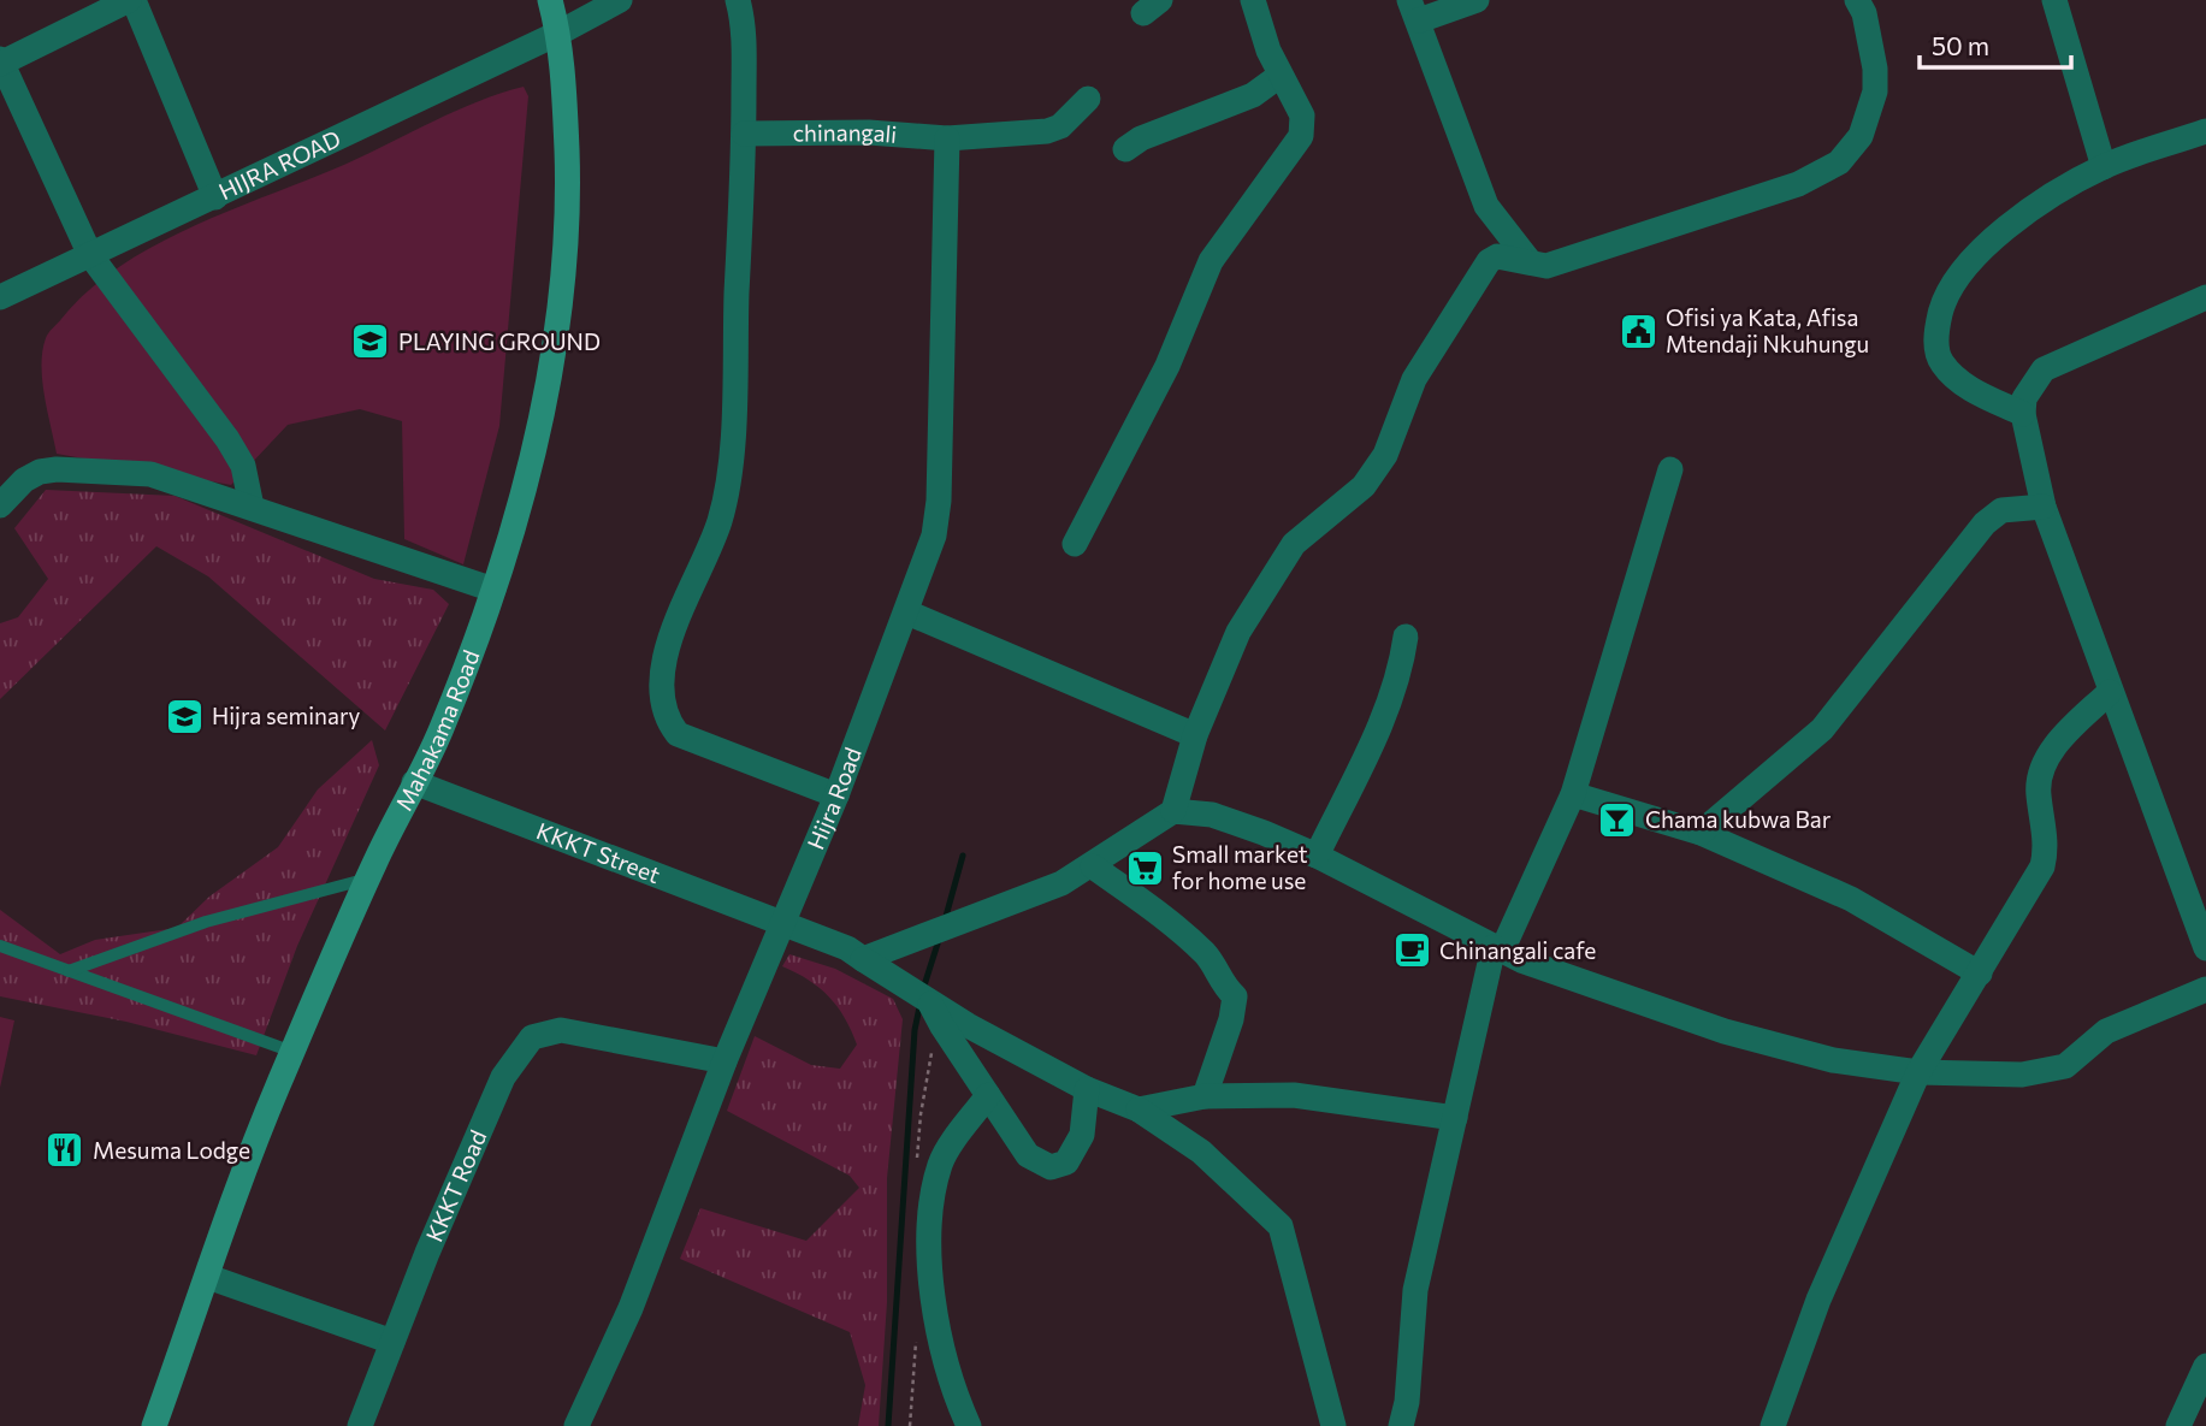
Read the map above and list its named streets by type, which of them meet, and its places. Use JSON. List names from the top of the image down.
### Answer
{
  "streets": {
    "street": [
      "chinangali",
      "HIJRA ROAD",
      "Mahakama Road",
      "Hijra Road",
      "KKKT Street",
      "KKKT Road"
    ]
  },
  "crossings": [
    ["chinangali", "Hijra Road"],
    ["HIJRA ROAD", "Mahakama Road"],
    ["Mahakama Road", "KKKT Street"],
    ["Hijra Road", "KKKT Street"],
    ["Hijra Road", "KKKT Road"]
  ],
  "places": {
    "public building": ["Ofisi ya Kata, Afisa Mtendaji Nkuhungu"],
    "school or university": ["PLAYING GROUND", "Hijra seminary"],
    "bar": ["Chama kubwa Bar"],
    "supermarket": ["Small market for home use"],
    "cafe": ["Chinangali cafe"],
    "restaurant": ["Mesuma Lodge"]
  },
  "scale_bar": "50 m"
}
